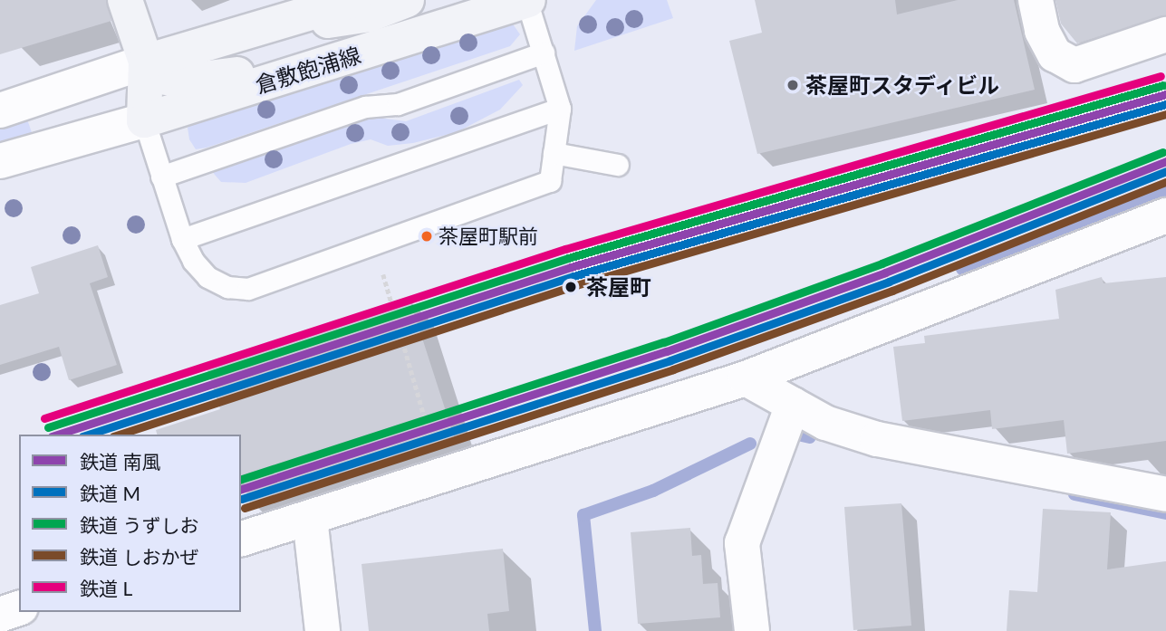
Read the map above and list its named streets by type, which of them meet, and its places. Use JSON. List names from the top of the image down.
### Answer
{
  "streets": {
    "main road": ["倉敷飽浦線"]
  },
  "places": ["茶屋町スタディビル", "茶屋町駅前", "茶屋町"],
  "lines": [
    "rail line L",
    "rail line うずしお",
    "rail line 南風",
    "rail line M",
    "rail line しおかぜ"
  ],
  "legend": [
    "鉄道 南風",
    "鉄道 M",
    "鉄道 うずしお",
    "鉄道 しおかぜ",
    "鉄道 L"
  ]
}
